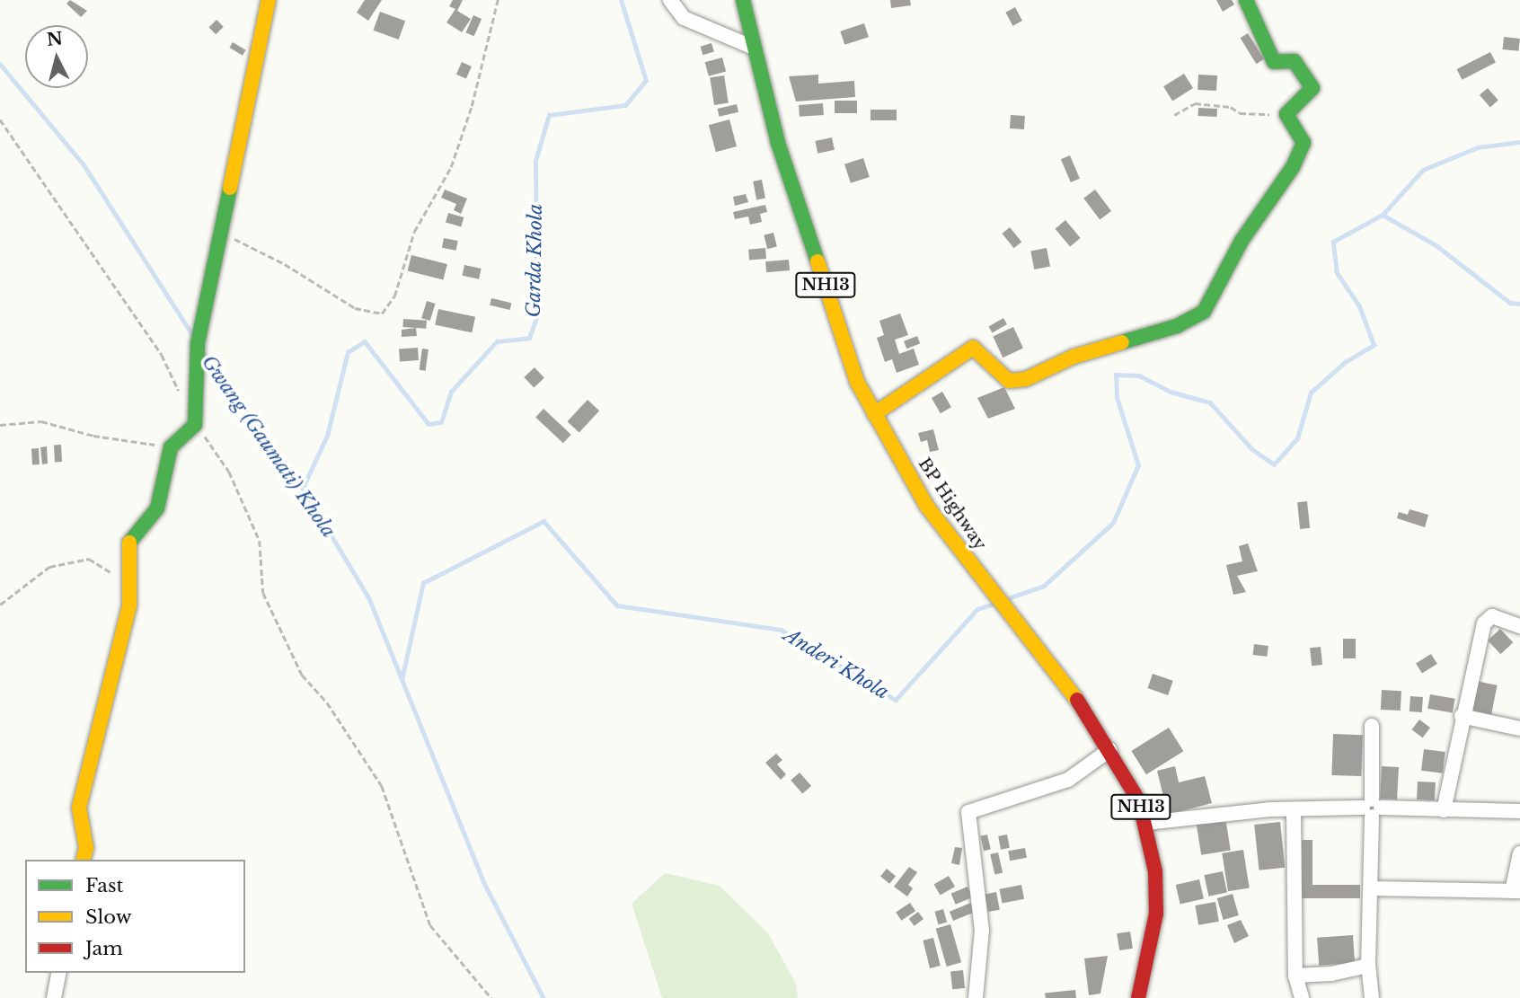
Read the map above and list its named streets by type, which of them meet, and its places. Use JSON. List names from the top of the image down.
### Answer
{
  "streets": {
    "main road": ["NH13", "BP Highway"]
  },
  "water": ["Garda Khola", "Gwang (Gaumati) Khola", "Anderi Khola"],
  "legend": ["Fast", "Slow", "Jam"],
  "north": "top"
}
